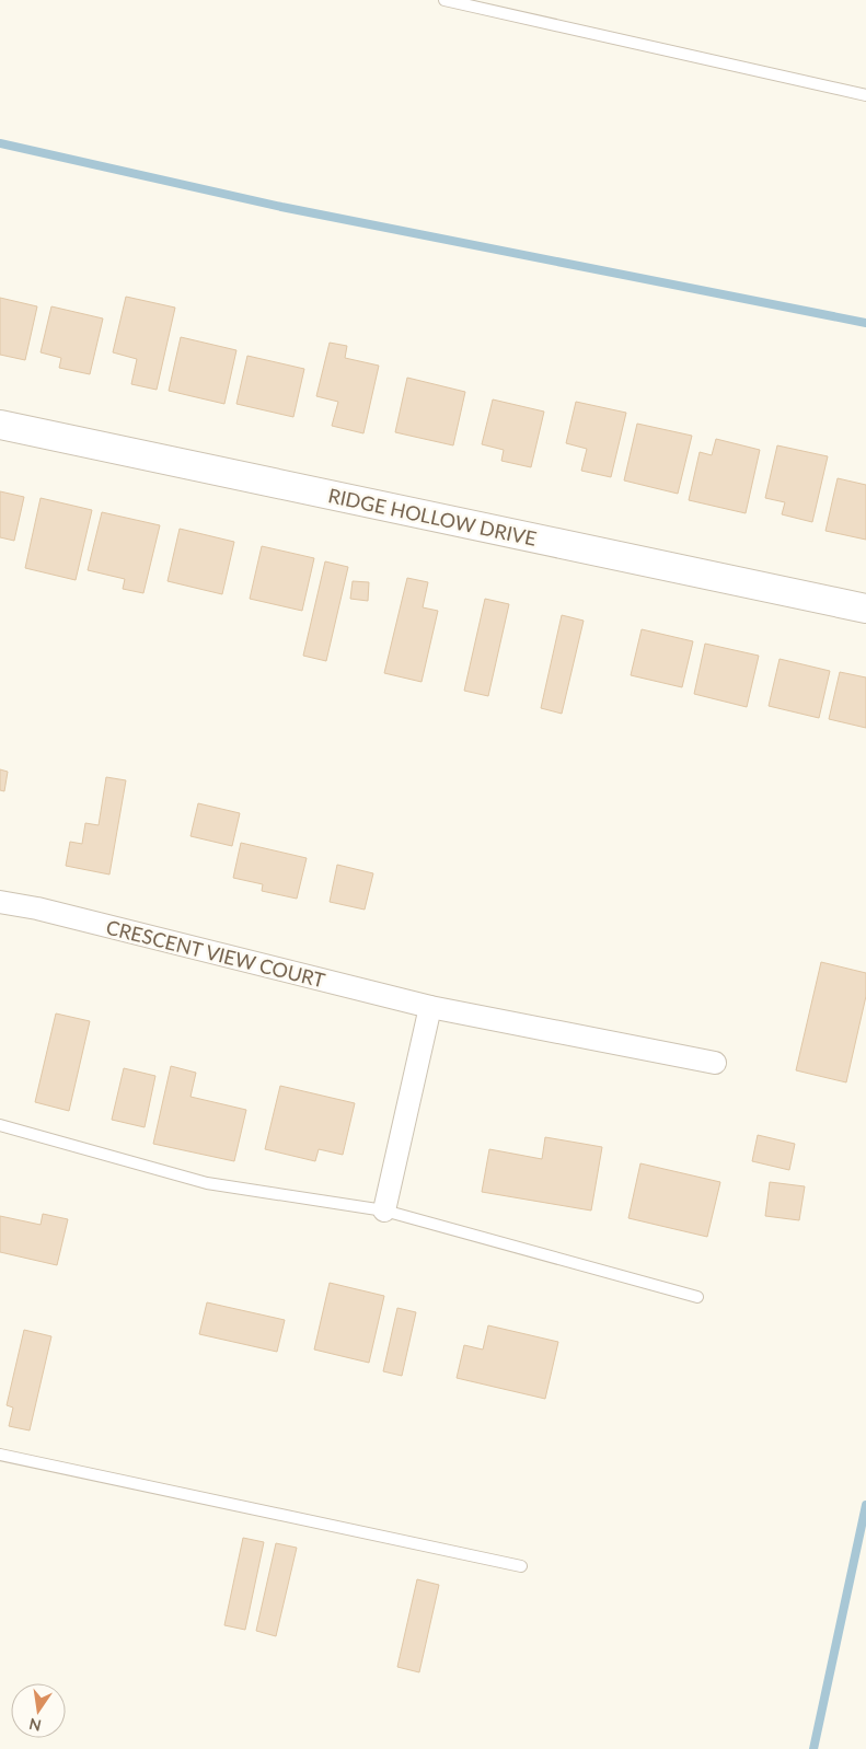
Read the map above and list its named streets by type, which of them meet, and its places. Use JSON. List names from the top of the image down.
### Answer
{
  "streets": {
    "street": ["RIDGE HOLLOW DRIVE", "CRESCENT VIEW COURT"]
  },
  "north": "bottom"
}
